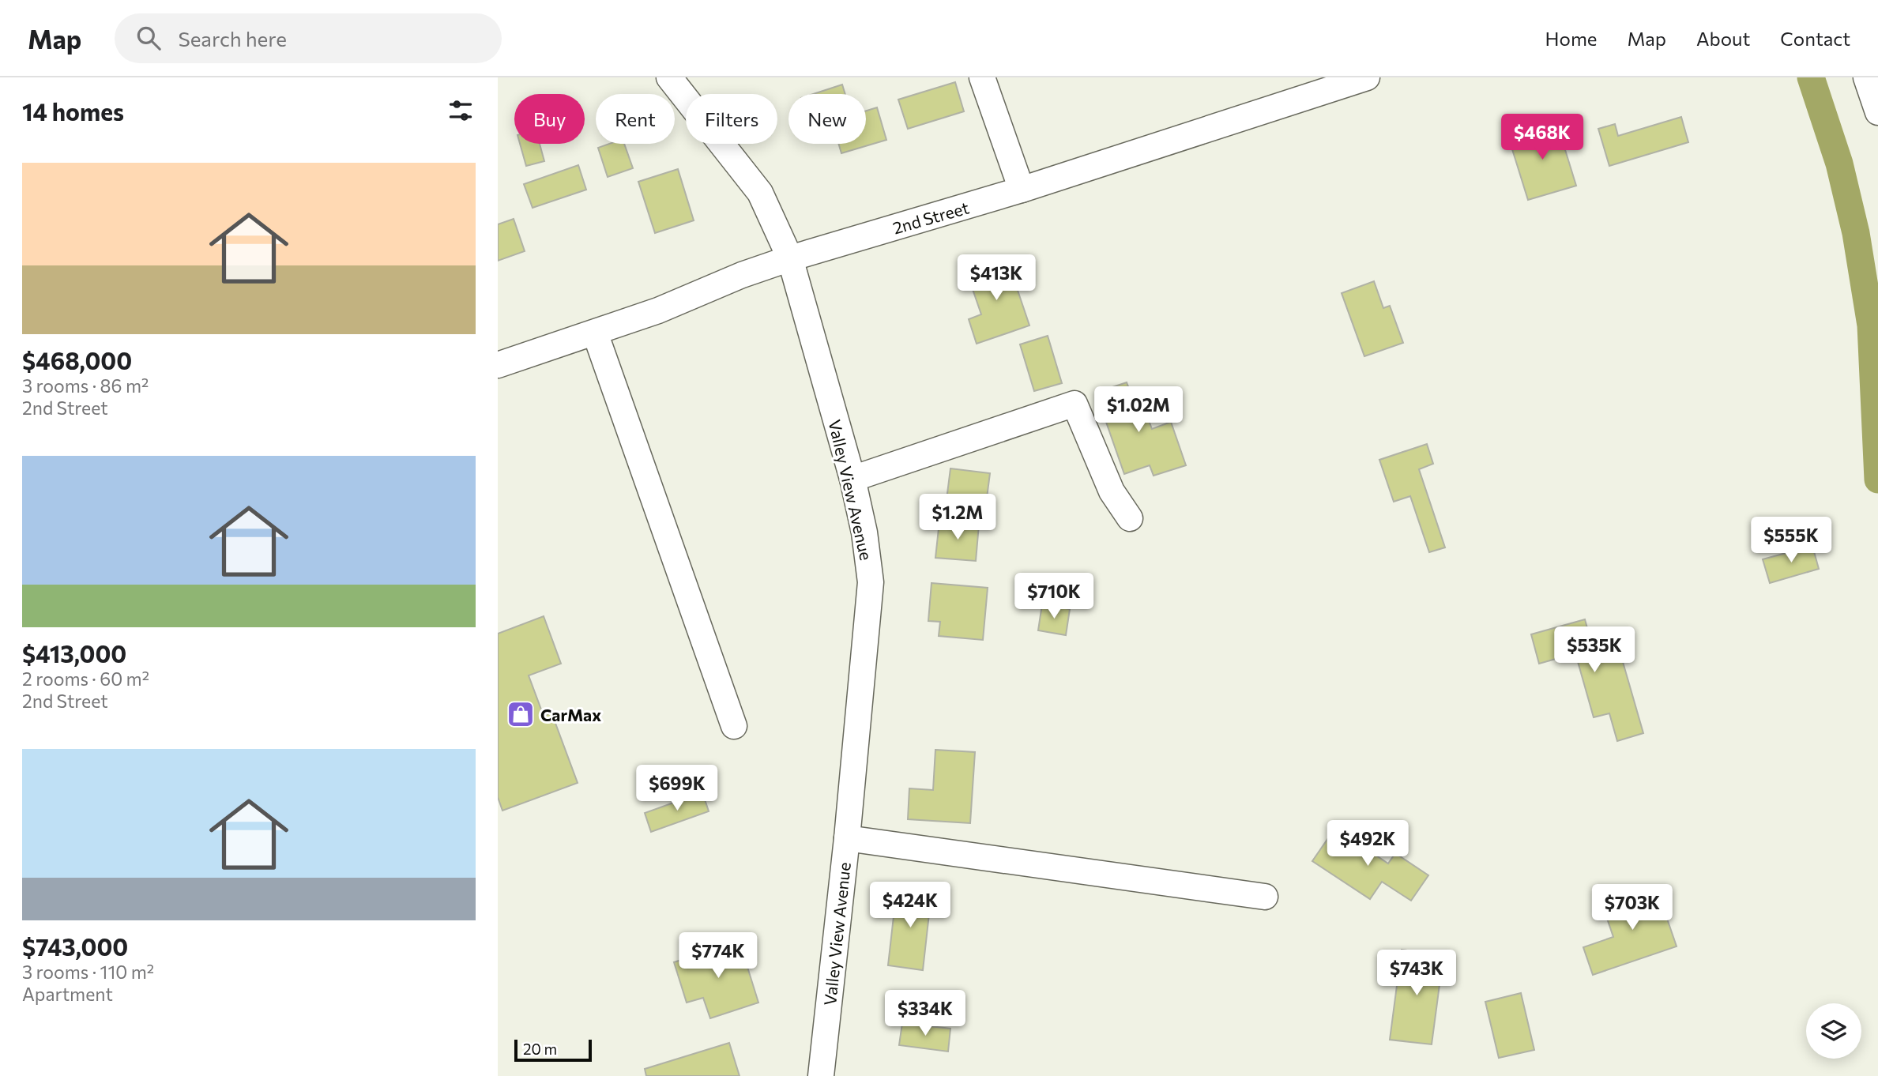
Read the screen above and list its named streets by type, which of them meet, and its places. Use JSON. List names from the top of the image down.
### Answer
{
  "streets": {
    "street": ["2nd Street", "Valley View Avenue"]
  },
  "crossings": [
    ["2nd Street", "Valley View Avenue"]
  ],
  "places": {
    "shop": ["CarMax"]
  },
  "scale_bar": "20 m",
  "page": {
    "header": "Map",
    "search": "Search here",
    "nav": [
      "Home",
      "Map",
      "About",
      "Contact"
    ],
    "heading": "14 homes",
    "chip": [
      "Buy",
      "Rent",
      "Filters",
      "New"
    ],
    "price": [
      "$468K",
      "$413K",
      "$1.02M",
      "$1.2M",
      "$555K",
      "$710K",
      "$535K",
      "$699K",
      "$492K",
      "$424K",
      "$703K",
      "$774K",
      "$743K",
      "$334K"
    ],
    "list": [
      {
        "name": "$468,000",
        "note": "3 rooms · 86 m² · 2nd Street"
      },
      {
        "name": "$413,000",
        "note": "2 rooms · 60 m² · 2nd Street"
      },
      {
        "name": "$743,000",
        "note": "3 rooms · 110 m² · Apartment"
      }
    ],
    "scale": "20 m"
  }
}
